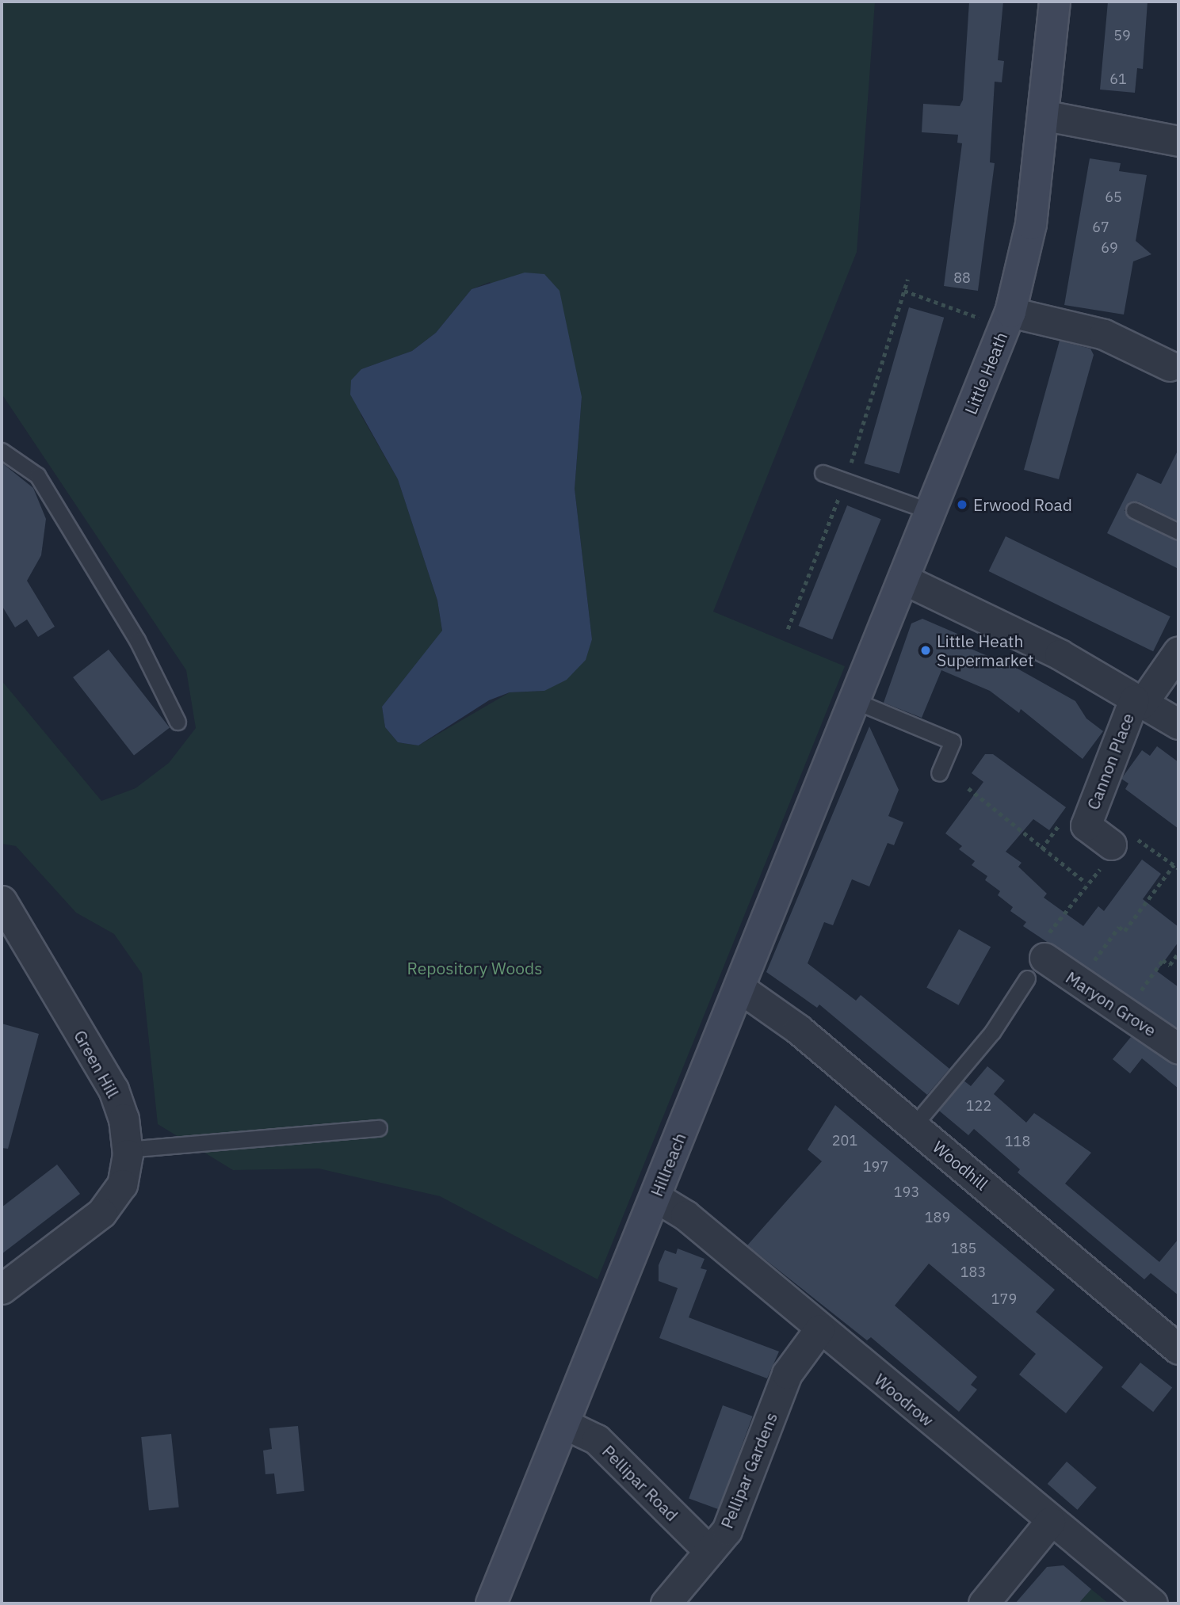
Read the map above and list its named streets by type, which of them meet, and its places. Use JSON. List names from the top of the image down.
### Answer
{
  "streets": {
    "main road": ["Little Heath", "Hillreach"],
    "street": [
      "Cannon Place",
      "Maryon Grove",
      "Green Hill",
      "Woodhill",
      "Woodrow",
      "Pellipar Gardens",
      "Pellipar Road"
    ]
  },
  "crossings": [
    ["Little Heath", "Hillreach"],
    ["Hillreach", "Woodhill"],
    ["Hillreach", "Woodrow"],
    ["Hillreach", "Pellipar Road"],
    ["Woodrow", "Pellipar Gardens"],
    ["Pellipar Gardens", "Pellipar Road"]
  ],
  "parks": ["Repository Woods"],
  "places": ["Erwood Road", "Little Heath Supermarket"],
  "house_numbers": [
    "59",
    "61",
    "65",
    "67",
    "69",
    "88",
    "122",
    "201",
    "118",
    "197",
    "193",
    "189",
    "185",
    "183",
    "179"
  ]
}
